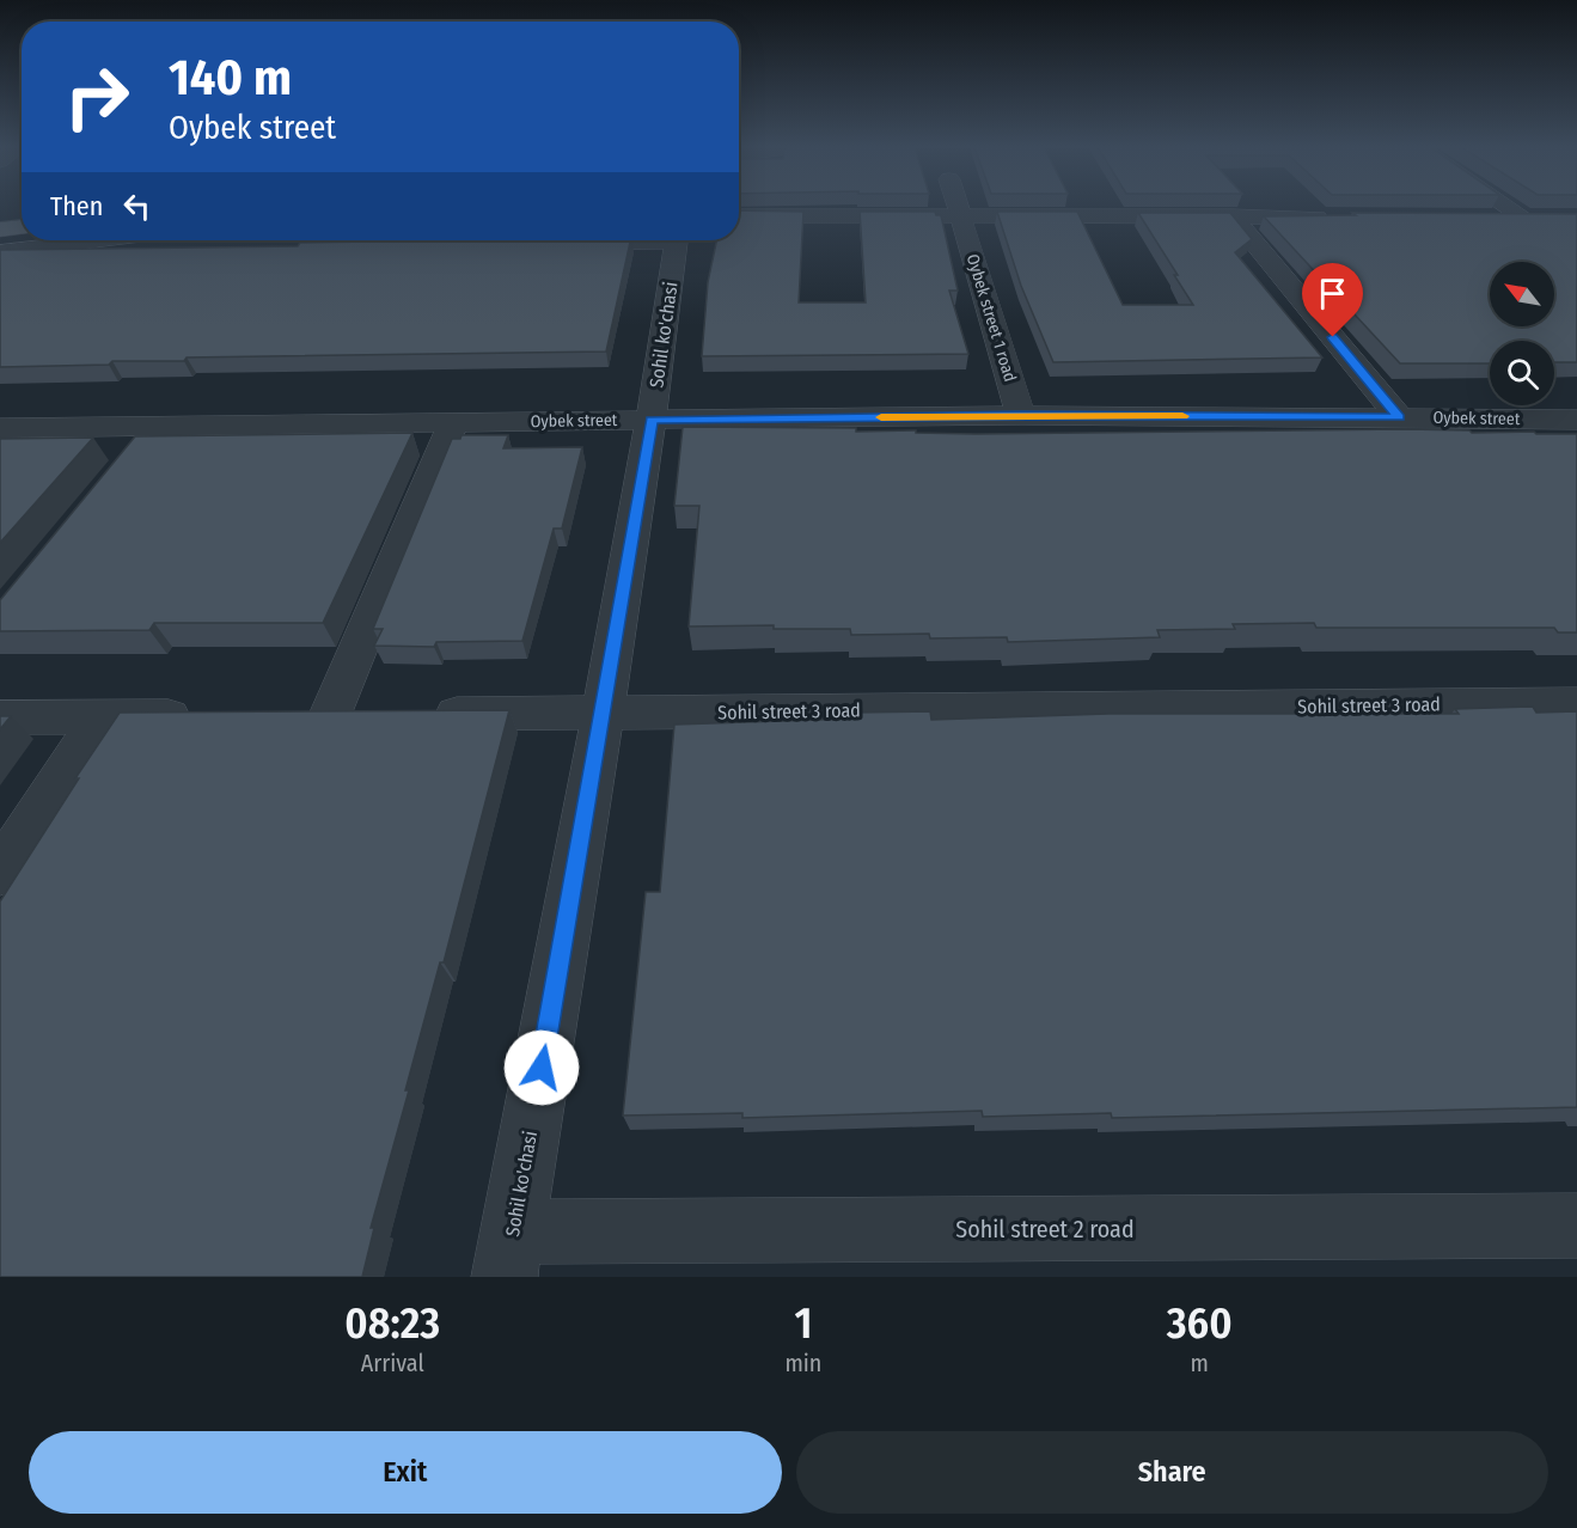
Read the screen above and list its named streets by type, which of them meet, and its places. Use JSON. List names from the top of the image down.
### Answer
{
  "streets": {
    "street": [
      "Oybek street 1 road",
      "Sohil ko'chasi",
      "Oybek street",
      "Sohil street 3 road",
      "Sohil street 2 road"
    ]
  },
  "crossings": [
    ["Oybek street 1 road", "Oybek street"],
    ["Sohil ko'chasi", "Oybek street"],
    ["Sohil ko'chasi", "Sohil street 3 road"],
    ["Sohil ko'chasi", "Sohil street 2 road"]
  ],
  "north": "top left",
  "page": {
    "turn": ["140 m", "Oybek street"],
    "then": "Then",
    "eta": [
      "08:23",
      "Arrival",
      "1",
      "min",
      "360",
      "m"
    ],
    "buttons": ["Exit", "Share"]
  }
}
